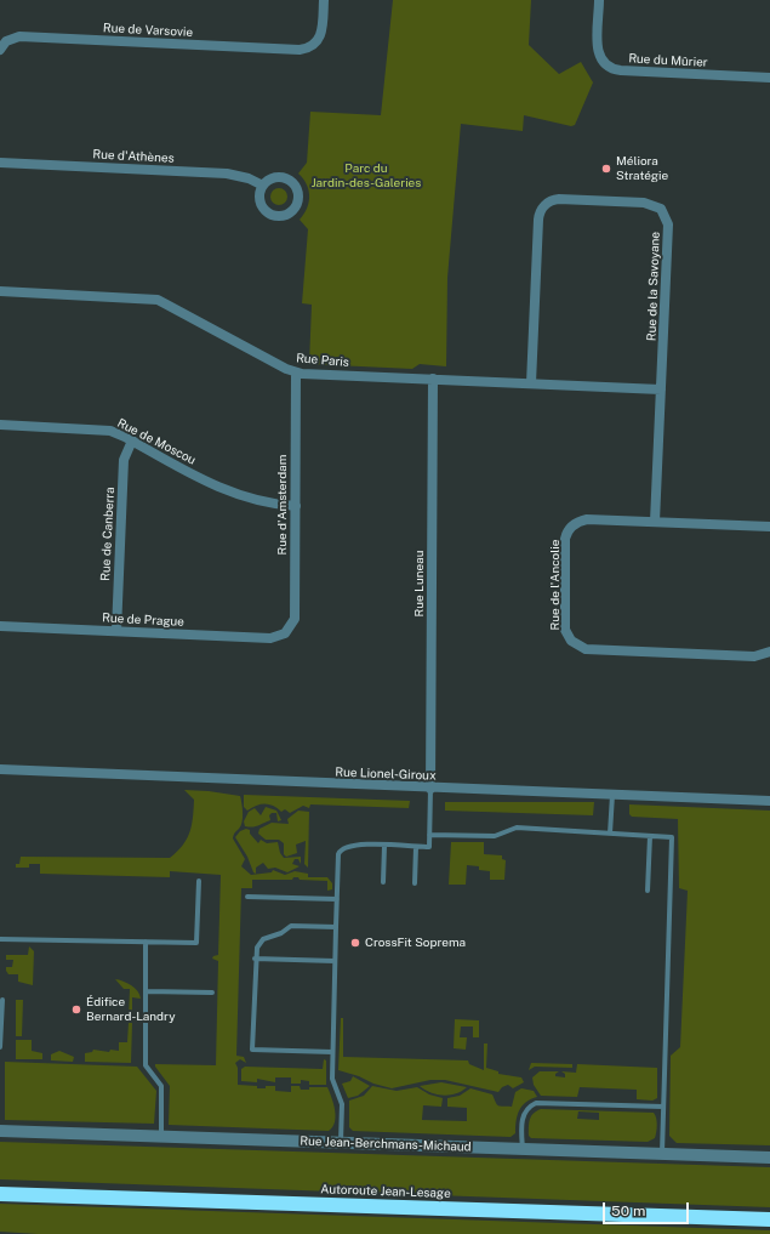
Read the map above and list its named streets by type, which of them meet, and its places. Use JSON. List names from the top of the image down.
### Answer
{
  "streets": {
    "highway": ["Autoroute Jean-Lesage"],
    "street": [
      "Rue de Varsovie",
      "Rue du Mûrier",
      "Rue d'Athènes",
      "Rue de la Savoyane",
      "Rue Paris",
      "Rue de Moscou",
      "Rue d'Amsterdam",
      "Rue de Canberra",
      "Rue Luneau",
      "Rue de l'Ancolie",
      "Rue de Prague",
      "Rue Lionel-Giroux",
      "Rue Jean-Berchmans-Michaud"
    ]
  },
  "crossings": [
    ["Rue de la Savoyane", "Rue Paris"],
    ["Rue de la Savoyane", "Rue de l'Ancolie"],
    ["Rue Paris", "Rue d'Amsterdam"],
    ["Rue Paris", "Rue Luneau"],
    ["Rue de Moscou", "Rue d'Amsterdam"],
    ["Rue de Moscou", "Rue de Canberra"],
    ["Rue d'Amsterdam", "Rue de Prague"],
    ["Rue de Canberra", "Rue de Prague"],
    ["Rue Luneau", "Rue Lionel-Giroux"]
  ],
  "parks": ["Parc du Jardin-des-Galeries"],
  "places": ["Méliora Stratégie", "CrossFit Soprema", "Édifice Bernard-Landry"],
  "scale_bar": "50 m"
}
